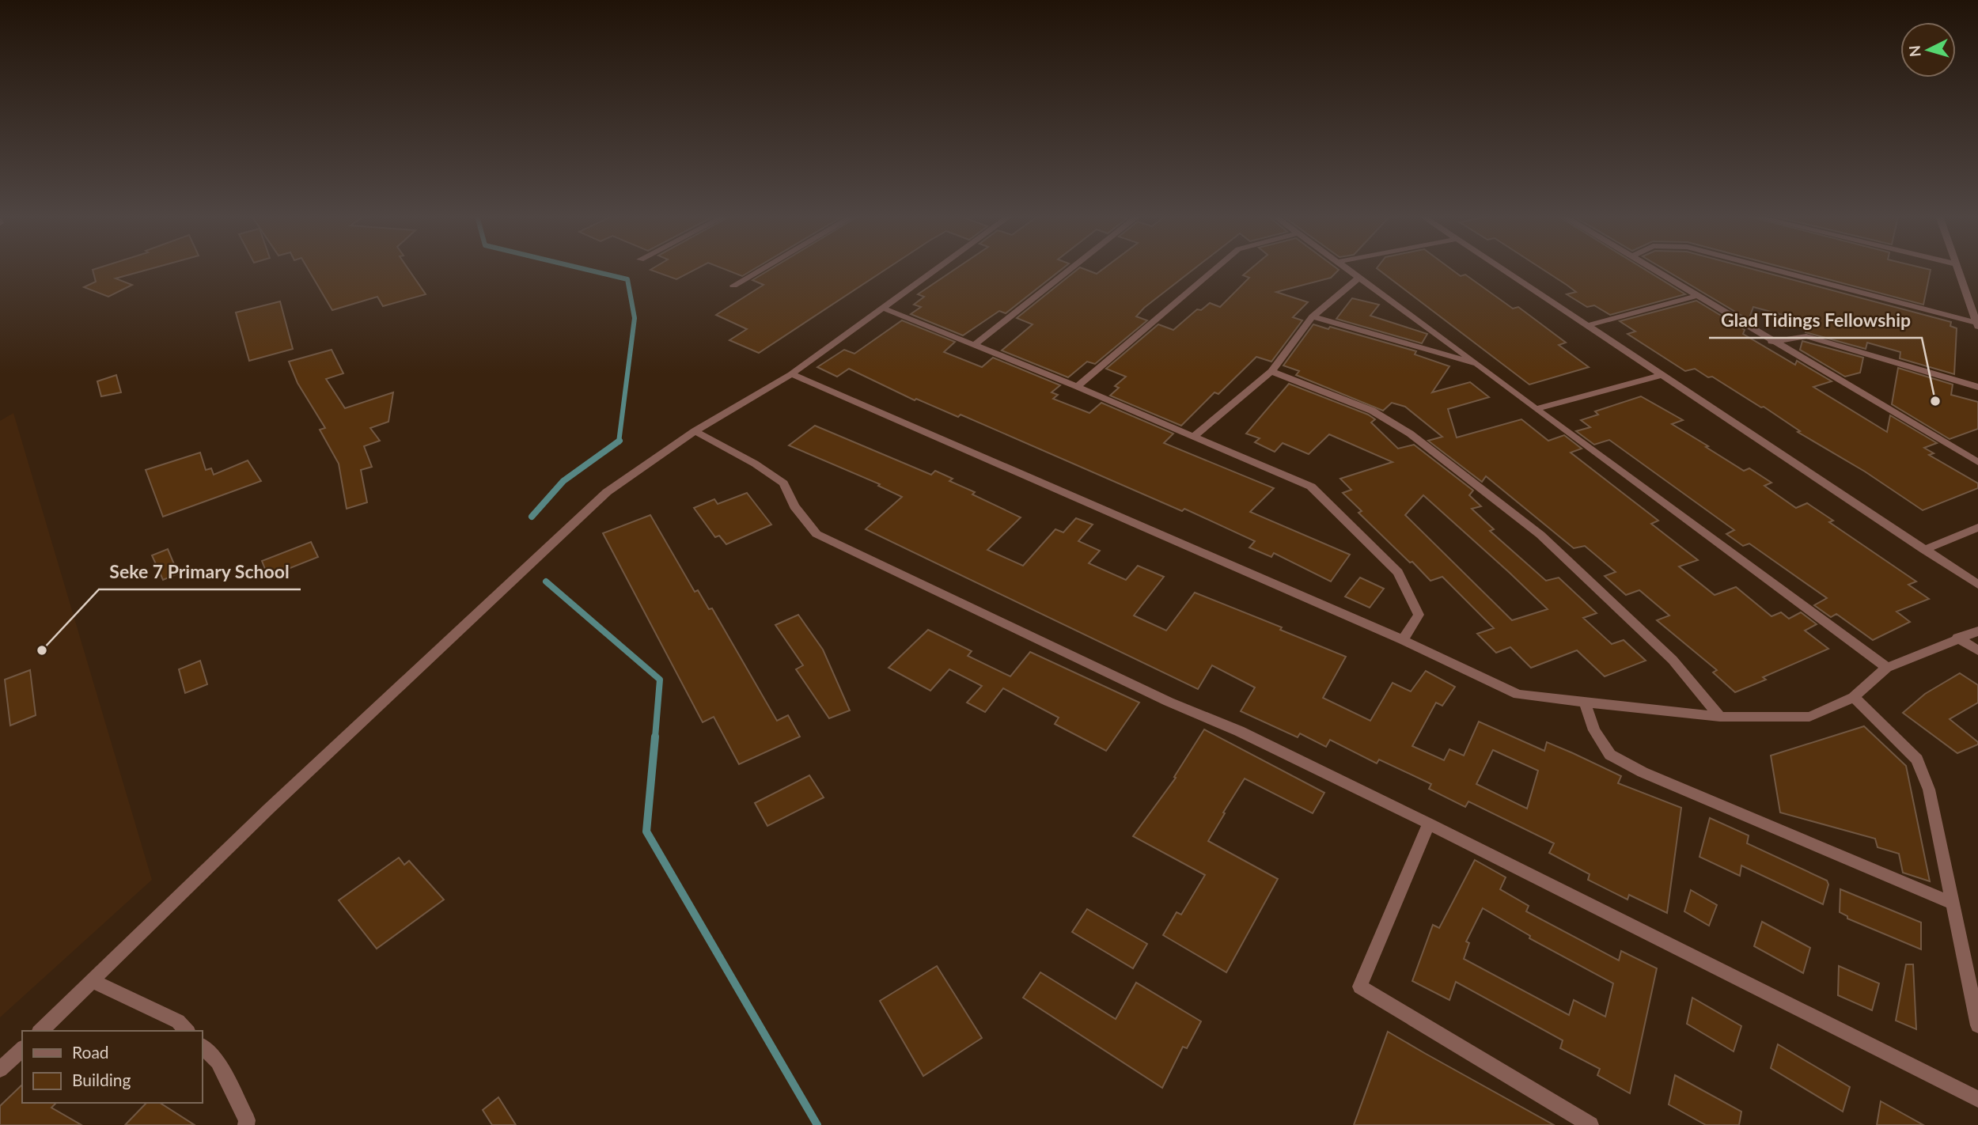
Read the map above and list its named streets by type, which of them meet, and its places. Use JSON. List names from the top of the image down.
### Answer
{
  "places": ["Glad Tidings Fellowship", "Seke 7 Primary School"],
  "legend": ["Road", "Building"],
  "north": "left"
}
